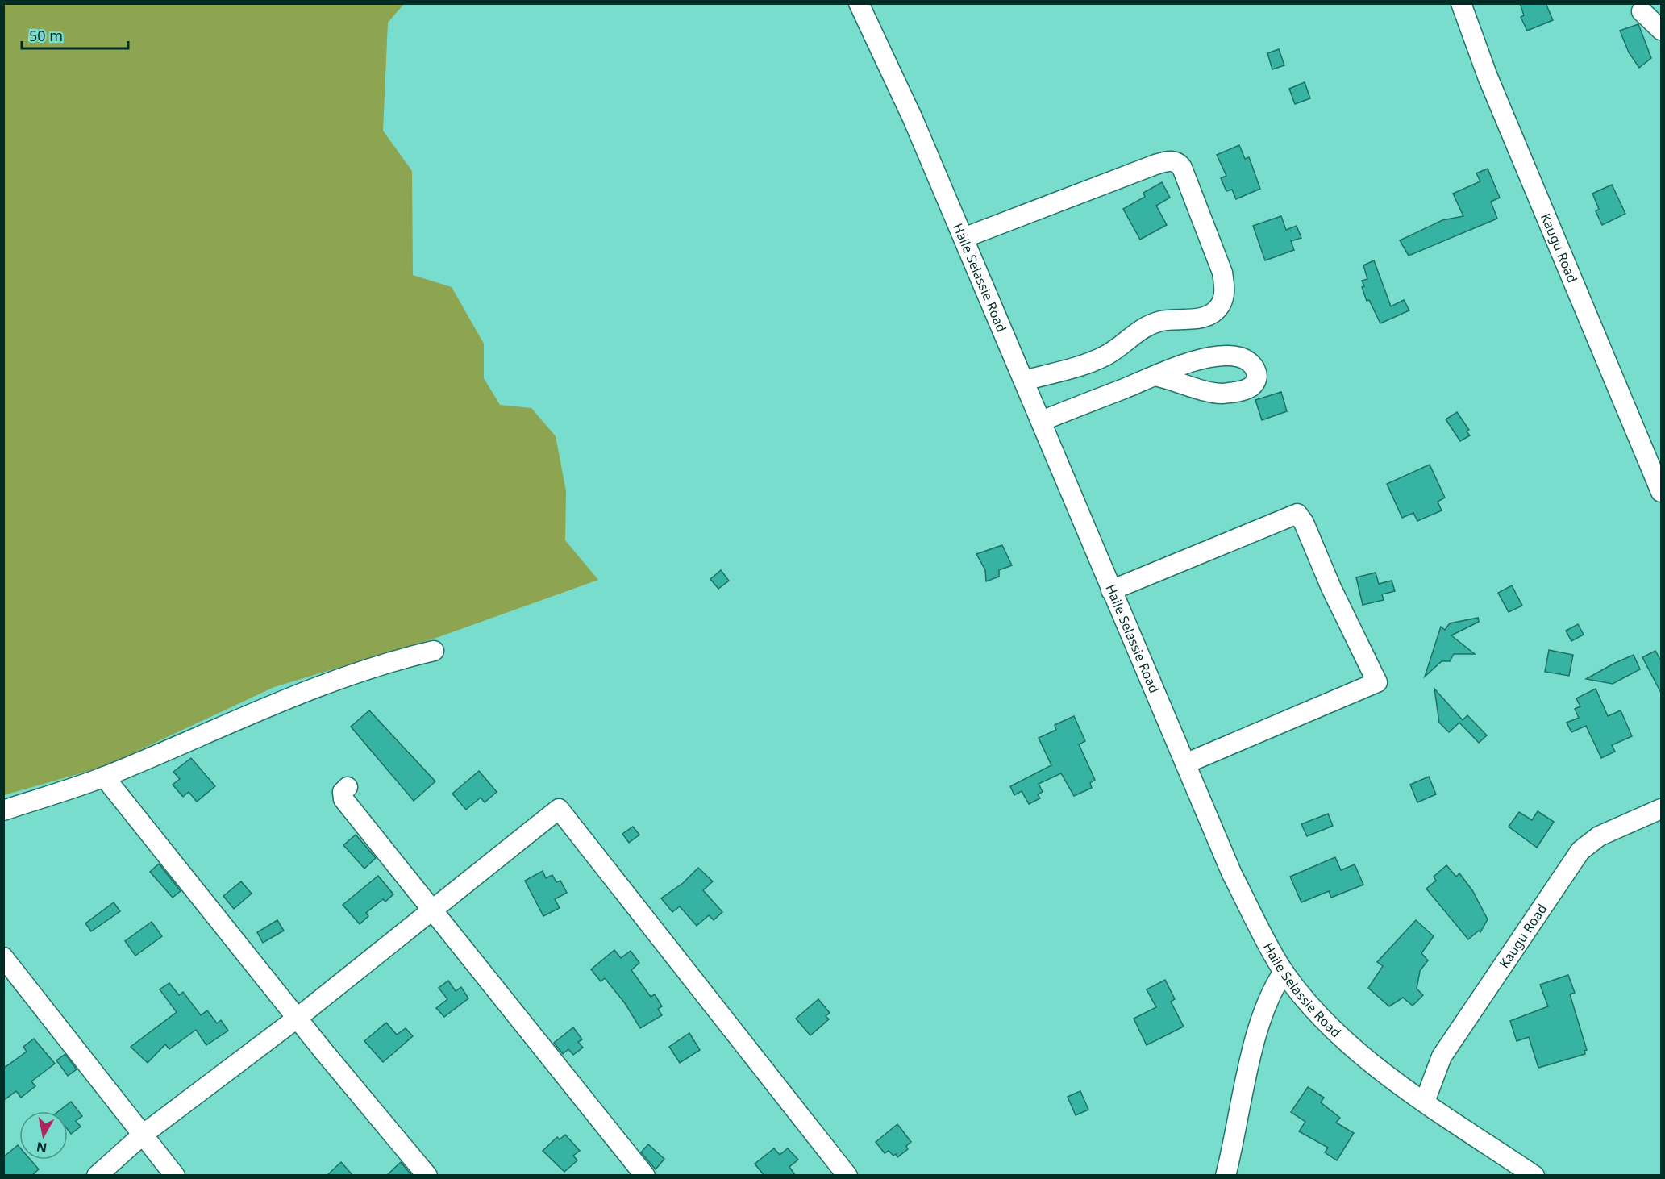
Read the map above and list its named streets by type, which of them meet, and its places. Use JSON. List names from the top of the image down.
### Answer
{
  "streets": {
    "street": ["Kaugu Road", "Haile Selassie Road"]
  },
  "crossings": [
    ["Kaugu Road", "Haile Selassie Road"]
  ],
  "scale_bar": "50 m",
  "north": "bottom"
}
